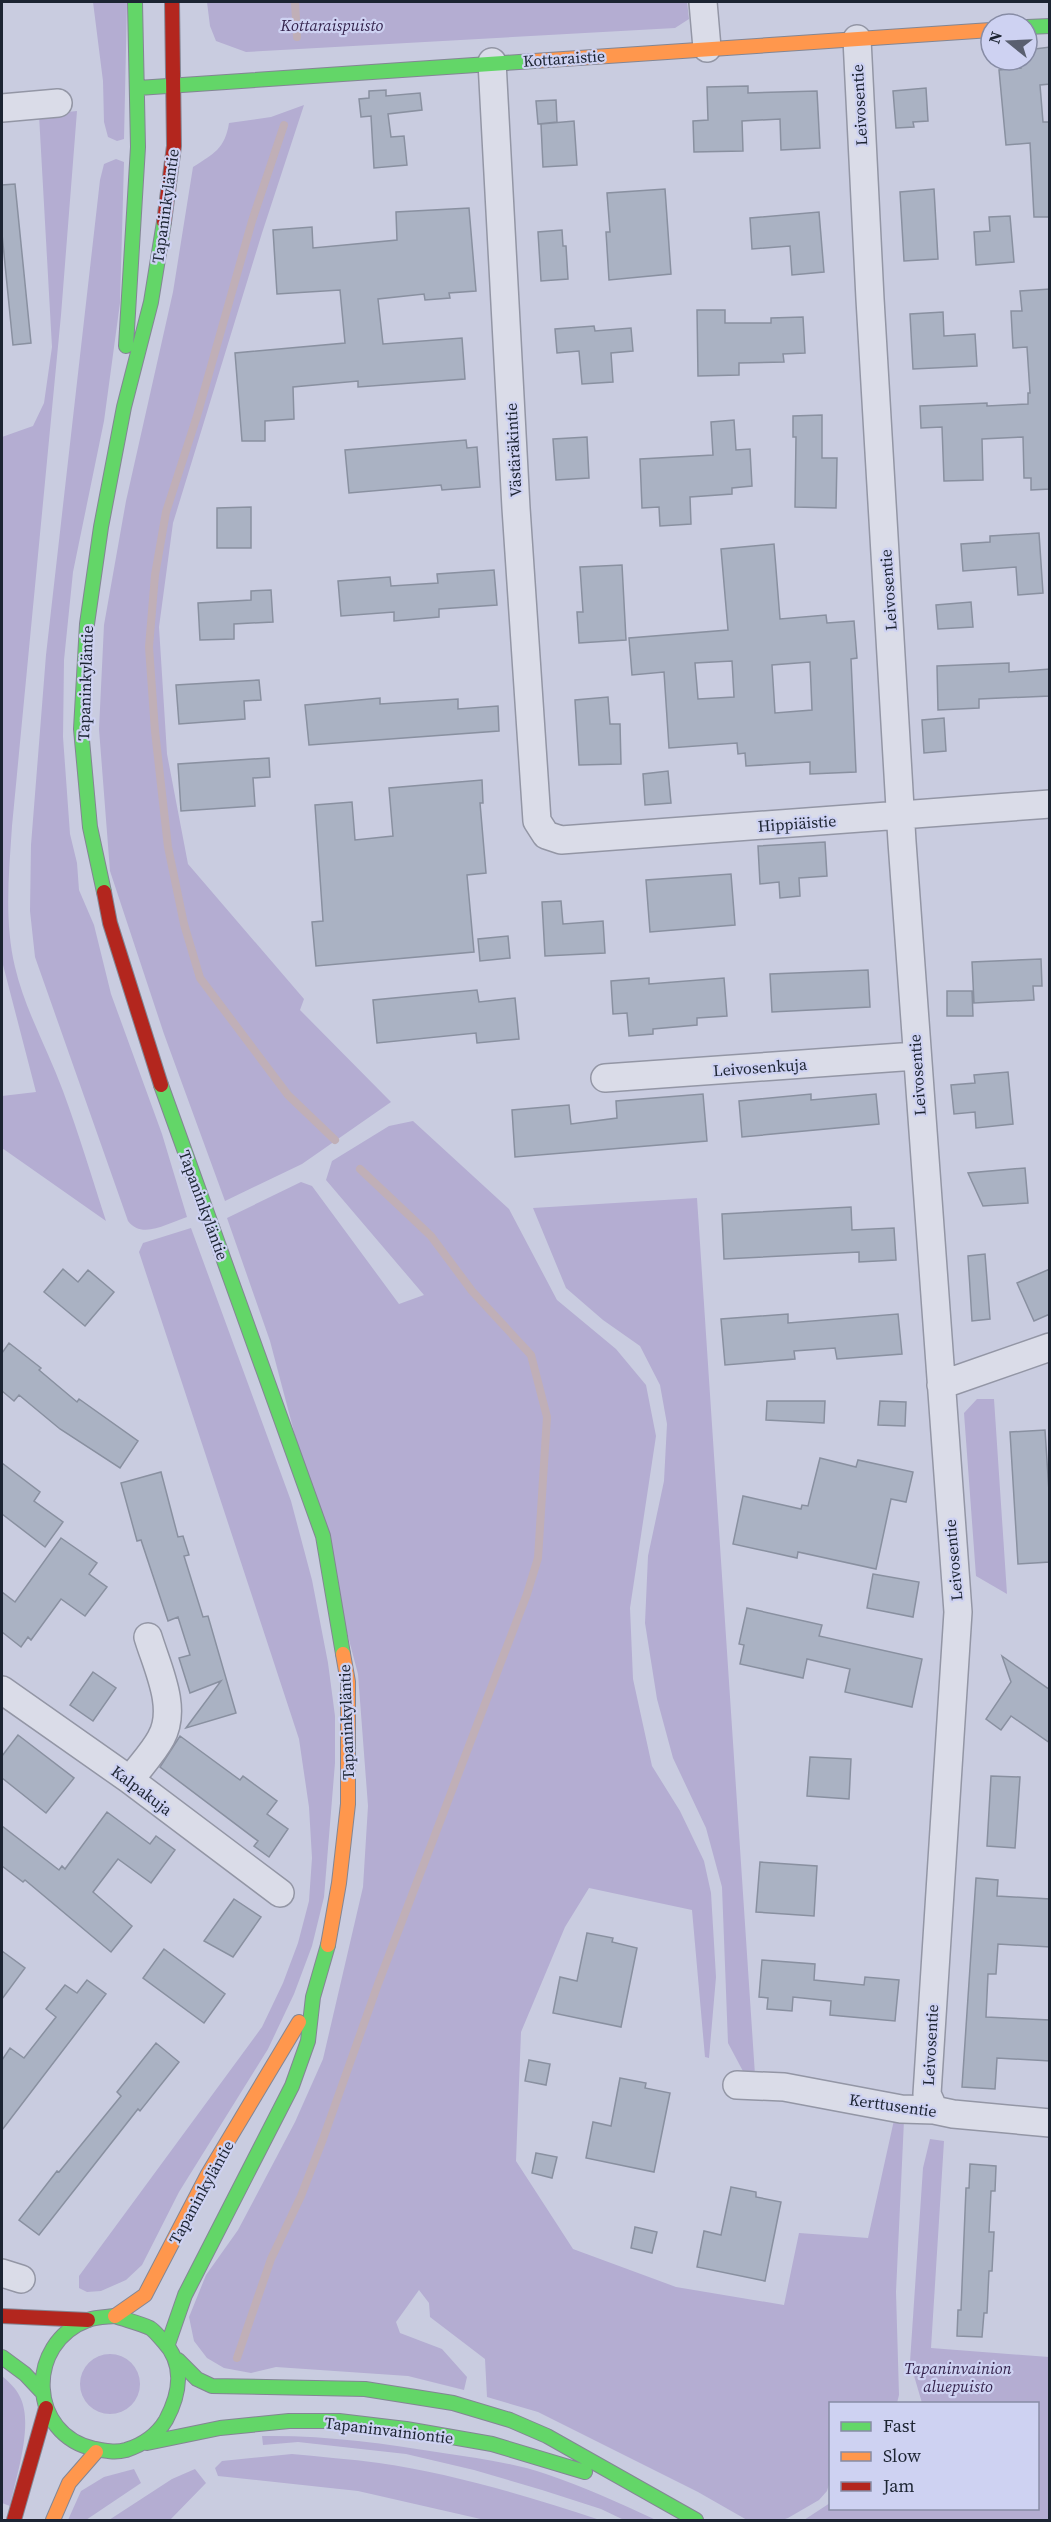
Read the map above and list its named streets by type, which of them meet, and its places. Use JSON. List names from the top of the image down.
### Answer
{
  "streets": {
    "main road": ["Kottaraistie", "Tapaninkyläntie", "Tapaninvainiontie"],
    "street": [
      "Leivosentie",
      "Västäräkintie",
      "Hippiäistie",
      "Leivosenkuja",
      "Kalpakuja",
      "Kerttusentie"
    ]
  },
  "crossings": [
    ["Kottaraistie", "Leivosentie"],
    ["Kottaraistie", "Tapaninkyläntie"],
    ["Kottaraistie", "Västäräkintie"],
    ["Leivosentie", "Hippiäistie"],
    ["Leivosentie", "Leivosenkuja"],
    ["Leivosentie", "Kerttusentie"],
    ["Tapaninkyläntie", "Tapaninvainiontie"],
    ["Västäräkintie", "Hippiäistie"]
  ],
  "parks": ["Kottaraispuisto", "Tapaninvainion aluepuisto"],
  "legend": ["Fast", "Slow", "Jam"],
  "north": "left"
}
